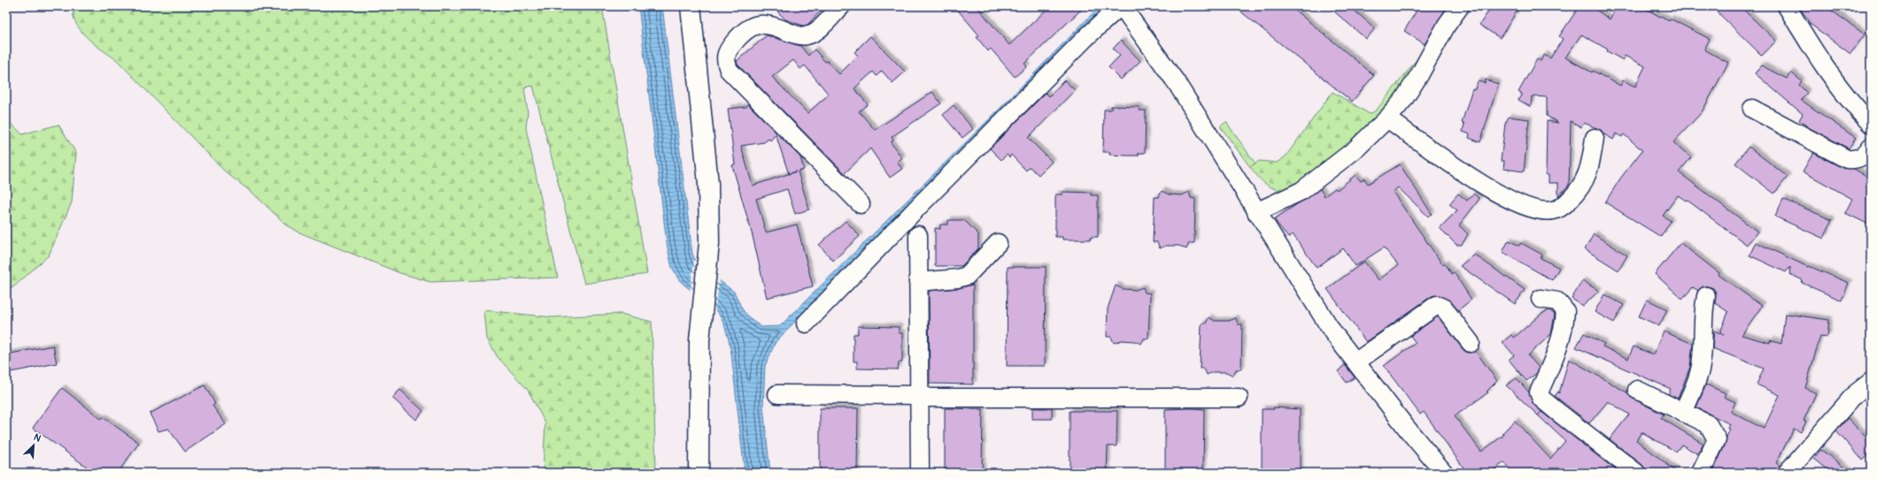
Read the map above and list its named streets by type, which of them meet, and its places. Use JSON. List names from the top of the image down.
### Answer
{
  "north": "top right"
}
